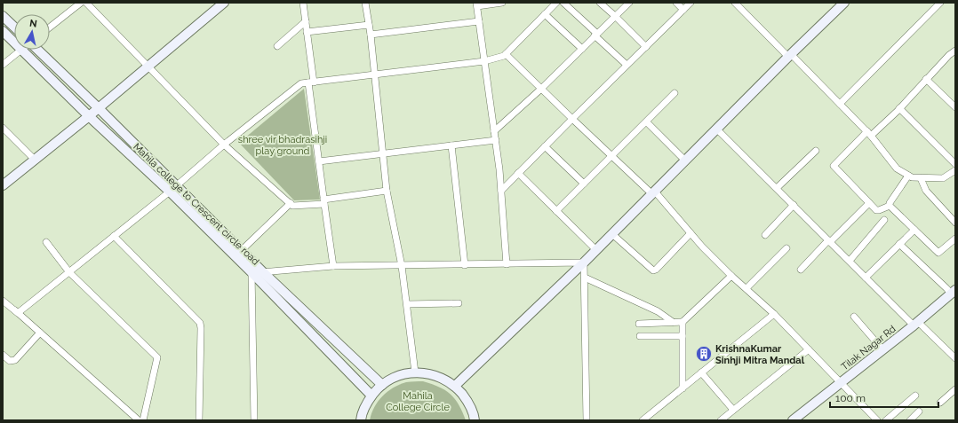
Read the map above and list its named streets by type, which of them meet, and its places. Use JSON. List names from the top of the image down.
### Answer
{
  "streets": {
    "main road": ["Mahila college to Crescent circle road", "Tilak Nagar Rd"]
  },
  "parks": ["shree vir bhadrasihji play ground", "Mahila College Circle"],
  "places": {
    "building": ["KrishnaKumar Sinhji Mitra Mandal"]
  },
  "scale_bar": "100 m",
  "north": "top"
}
